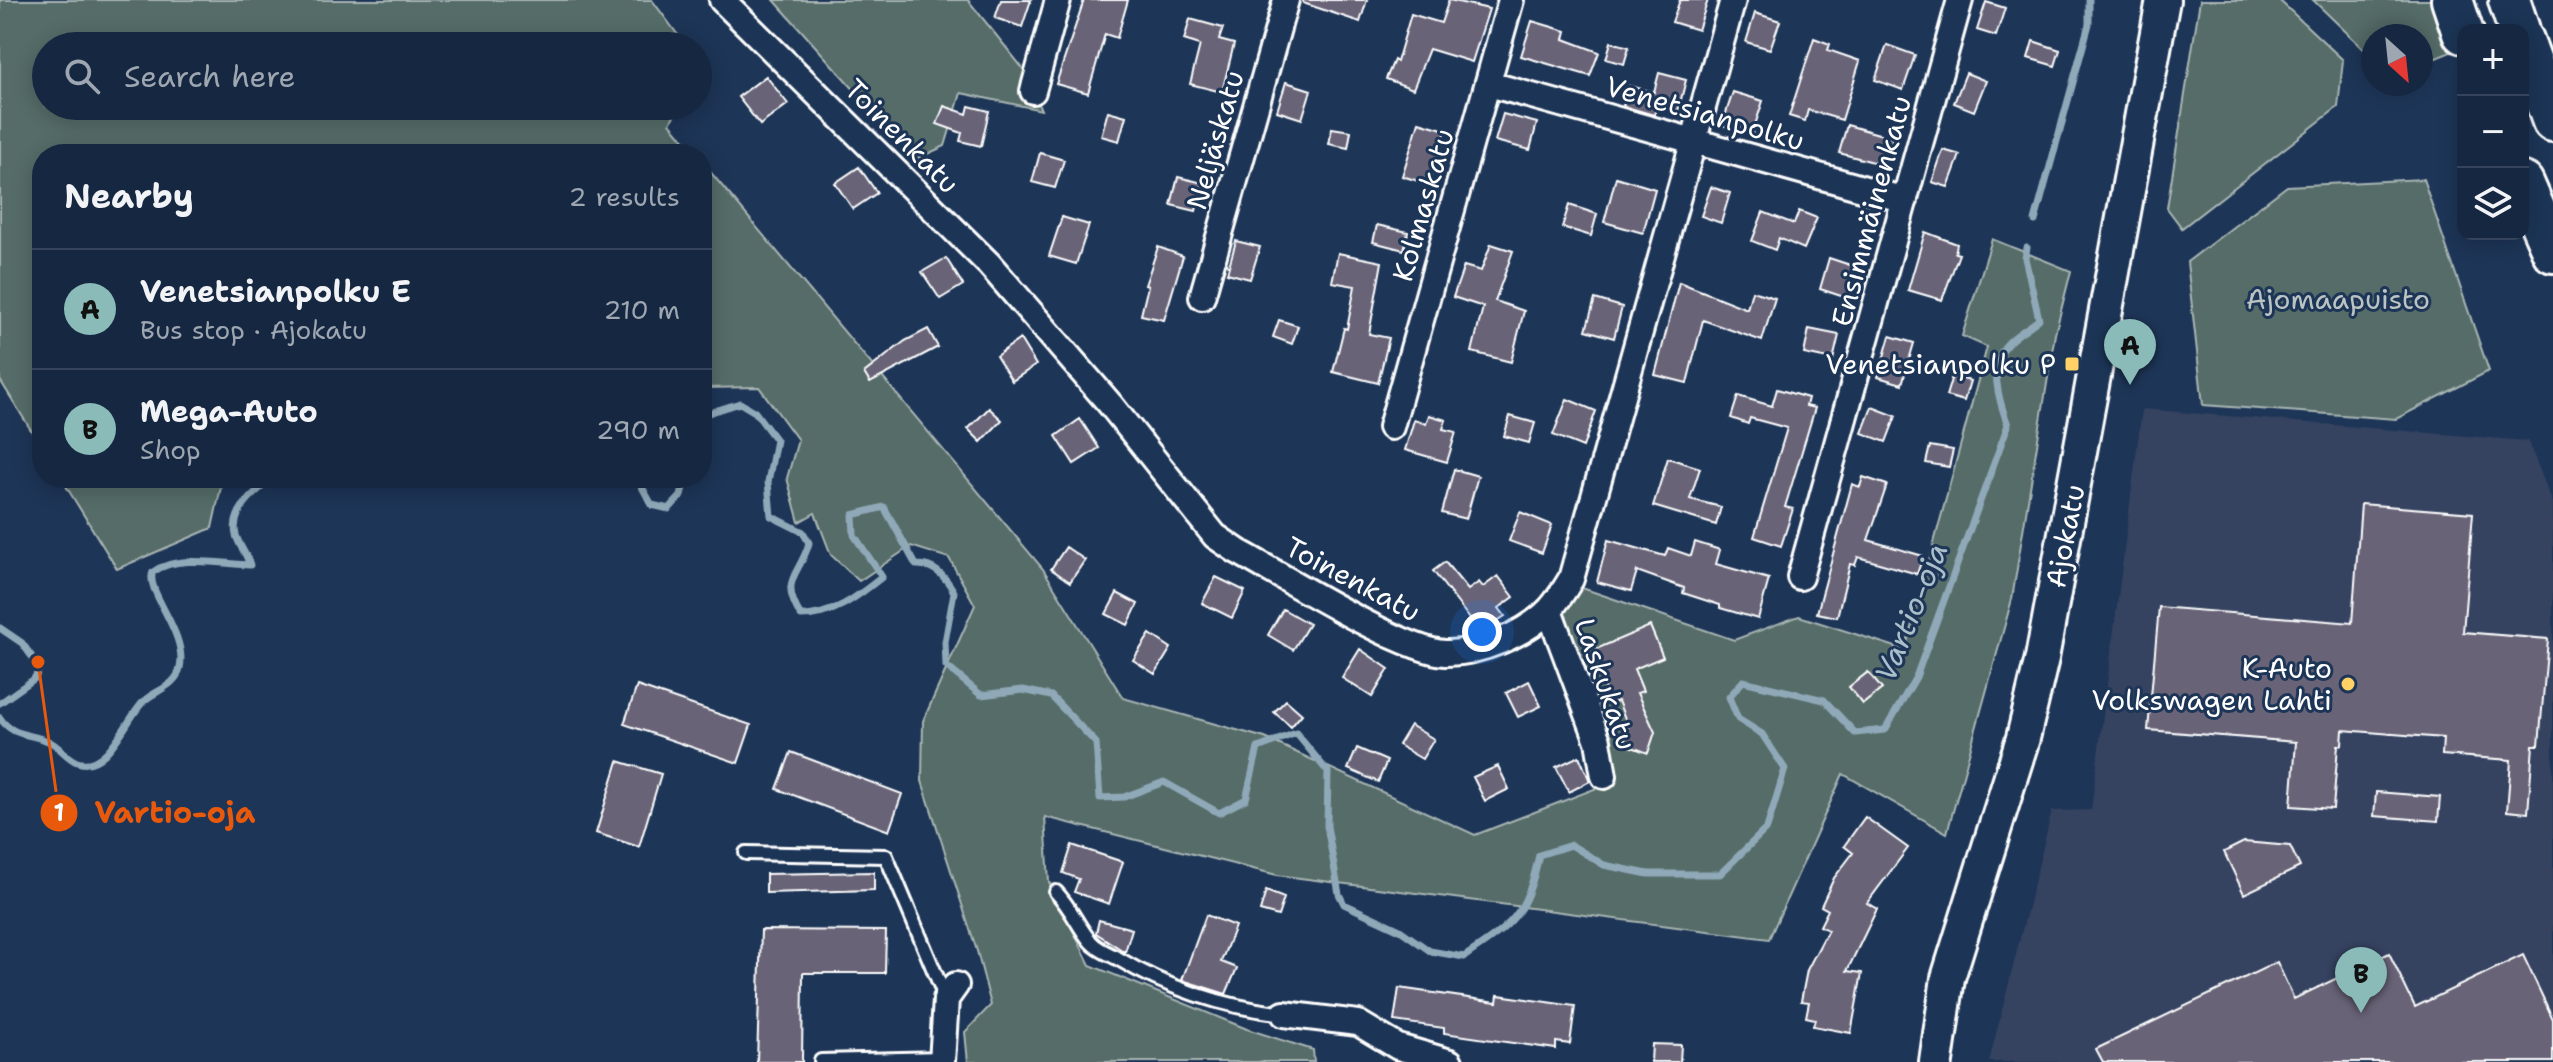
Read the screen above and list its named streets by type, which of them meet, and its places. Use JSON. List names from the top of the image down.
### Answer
{
  "streets": {
    "street": [
      "Venetsianpolku",
      "Toinenkatu",
      "Neljäskatu",
      "Kolmaskatu",
      "Ensimmäinenkatu",
      "Ajokatu",
      "Laskukatu"
    ]
  },
  "crossings": [
    ["Venetsianpolku", "Toinenkatu"],
    ["Venetsianpolku", "Kolmaskatu"],
    ["Venetsianpolku", "Ensimmäinenkatu"],
    ["Toinenkatu", "Laskukatu"]
  ],
  "water": ["Vartio-oja"],
  "parks": ["Ajomaapuisto"],
  "places": {
    "transit": ["Venetsianpolku P"],
    "other": ["Vartio-oja", "K-Auto Volkswagen Lahti"]
  },
  "north": "bottom right",
  "page": {
    "map_buttons": ["+", "−"],
    "search": "Search here",
    "heading": ["Nearby", "2 results"],
    "list": [
      {
        "mark": "A",
        "name": "Venetsianpolku E",
        "note": "Bus stop · Ajokatu",
        "value": "210 m"
      },
      {
        "mark": "B",
        "name": "Mega-Auto",
        "note": "Shop",
        "value": "290 m"
      }
    ],
    "pins": ["A", "B"]
  }
}
